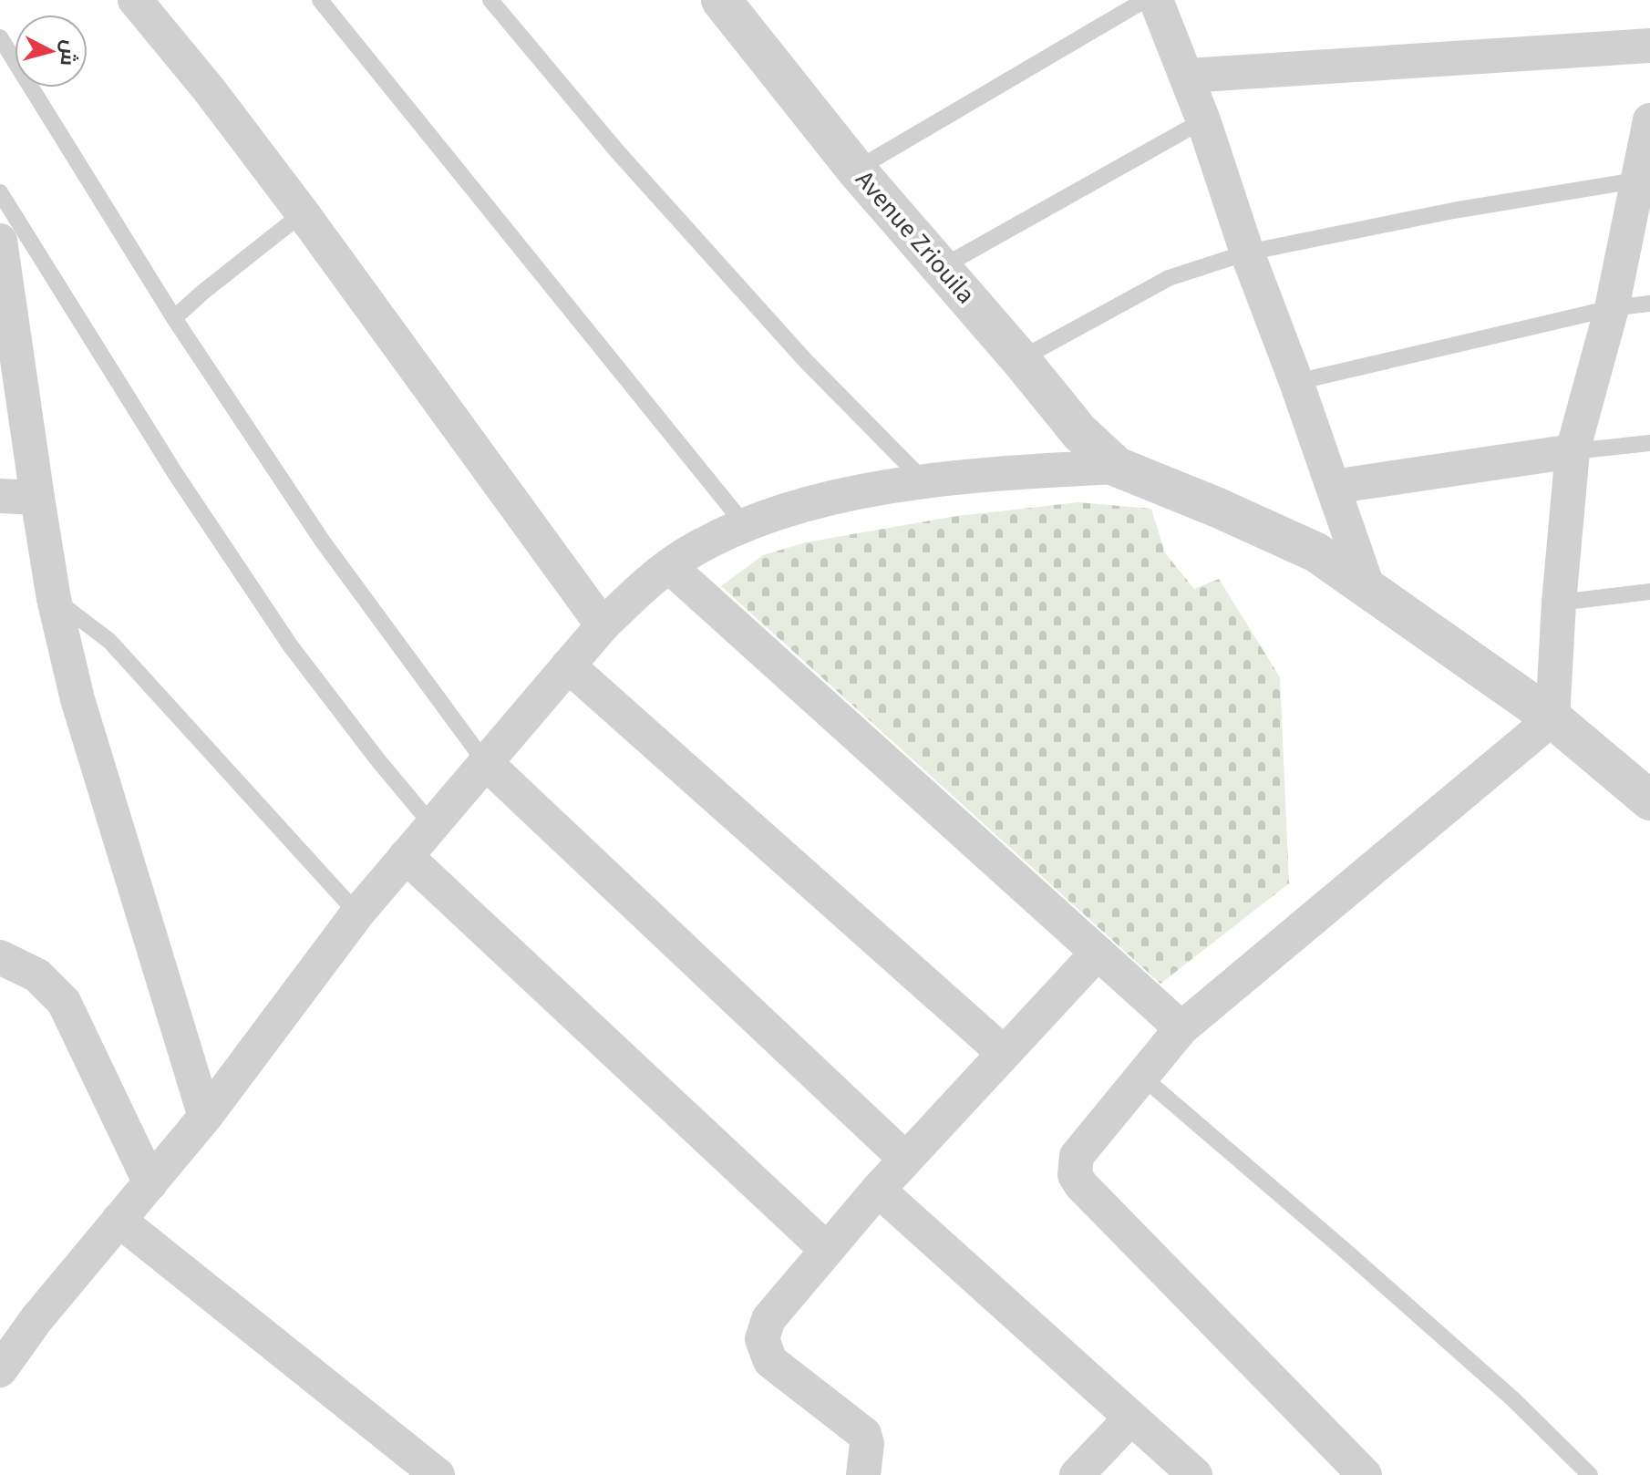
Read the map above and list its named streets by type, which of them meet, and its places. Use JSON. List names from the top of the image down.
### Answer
{
  "streets": {
    "street": ["Avenue Zriouila"]
  },
  "north": "right"
}
